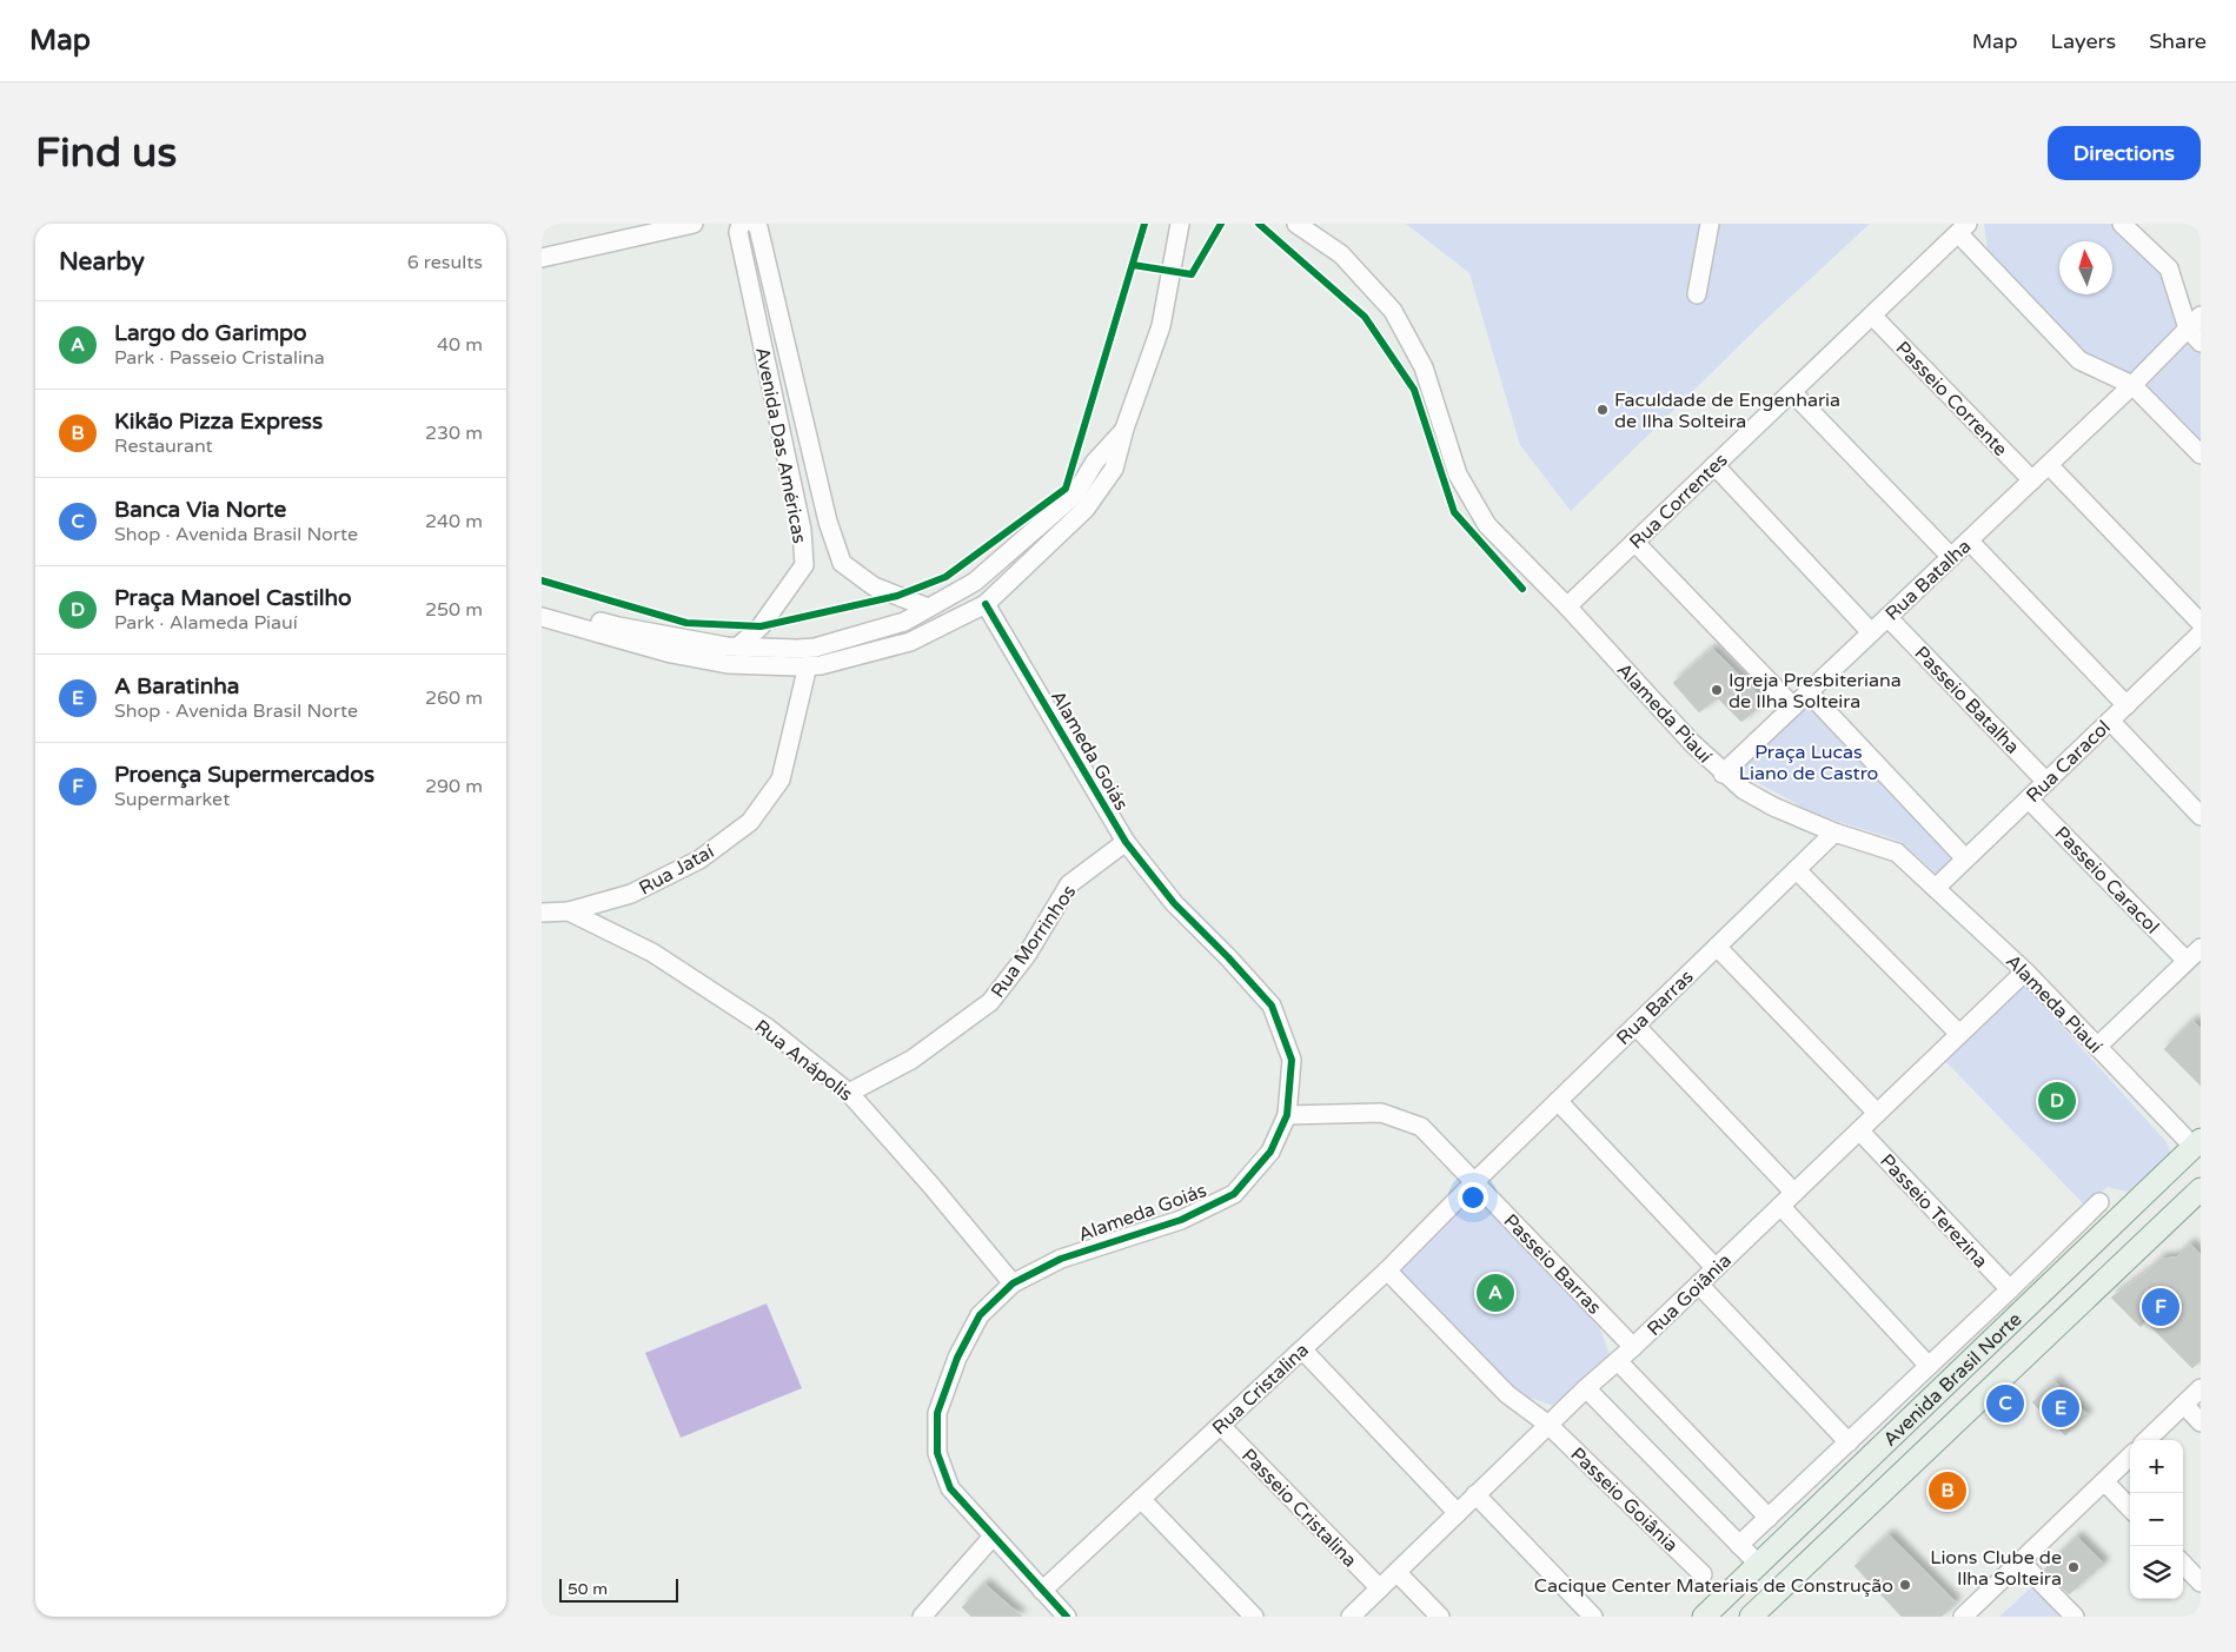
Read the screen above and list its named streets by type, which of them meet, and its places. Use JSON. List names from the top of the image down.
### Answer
{
  "streets": {
    "main road": ["Avenida Brasil Norte"],
    "street": [
      "Passeio Corrente",
      "Avenida Das Américas",
      "Rua Correntes",
      "Rua Batalha",
      "Passeio Batalha",
      "Alameda Piauí",
      "Alameda Goiás",
      "Rua Caracol",
      "Rua Jataí",
      "Passeio Caracol",
      "Rua Morrinhos",
      "Rua Barras",
      "Rua Anápolis",
      "Passeio Terezina",
      "Passeio Barras",
      "Rua Goiânia",
      "Rua Cristalina",
      "Passeio Goiânia",
      "Passeio Cristalina"
    ]
  },
  "crossings": [
    ["Passeio Corrente", "Rua Correntes"],
    ["Passeio Corrente", "Rua Batalha"],
    ["Rua Correntes", "Alameda Piauí"],
    ["Rua Batalha", "Passeio Batalha"],
    ["Rua Batalha", "Alameda Piauí"],
    ["Passeio Batalha", "Rua Caracol"],
    ["Alameda Piauí", "Rua Caracol"],
    ["Alameda Piauí", "Rua Barras"],
    ["Alameda Piauí", "Rua Goiânia"],
    ["Alameda Piauí", "Avenida Brasil Norte"],
    ["Alameda Goiás", "Rua Morrinhos"],
    ["Alameda Goiás", "Rua Anápolis"],
    ["Alameda Goiás", "Passeio Barras"],
    ["Alameda Goiás", "Rua Cristalina"],
    ["Rua Caracol", "Passeio Caracol"],
    ["Rua Jataí", "Rua Anápolis"],
    ["Rua Morrinhos", "Rua Anápolis"],
    ["Rua Barras", "Passeio Barras"],
    ["Rua Barras", "Rua Cristalina"],
    ["Passeio Terezina", "Rua Goiânia"],
    ["Passeio Barras", "Rua Goiânia"],
    ["Passeio Barras", "Rua Cristalina"],
    ["Rua Goiânia", "Passeio Goiânia"],
    ["Rua Goiânia", "Passeio Cristalina"],
    ["Rua Cristalina", "Passeio Cristalina"]
  ],
  "parks": ["Praça Lucas Liano de Castro"],
  "places": [
    "Faculdade de Engenharia de Ilha Solteira",
    "Igreja Presbiteriana de Ilha Solteira",
    "Lions Clube de Ilha Solteira",
    "Cacique Center Materiais de Construção"
  ],
  "scale_bar": "50 m",
  "north": "top",
  "page": {
    "header": "Map",
    "nav": ["Map", "Layers", "Share"],
    "buttons": "Directions",
    "title": "Find us",
    "heading": ["Nearby", "6 results"],
    "list": [
      {
        "mark": "A",
        "name": "Largo do Garimpo",
        "note": "Park · Passeio Cristalina",
        "value": "40 m"
      },
      {
        "mark": "B",
        "name": "Kikão Pizza Express",
        "note": "Restaurant",
        "value": "230 m"
      },
      {
        "mark": "C",
        "name": "Banca Via Norte",
        "note": "Shop · Avenida Brasil Norte",
        "value": "240 m"
      },
      {
        "mark": "D",
        "name": "Praça Manoel Castilho",
        "note": "Park · Alameda Piauí",
        "value": "250 m"
      },
      {
        "mark": "E",
        "name": "A Baratinha",
        "note": "Shop · Avenida Brasil Norte",
        "value": "260 m"
      },
      {
        "mark": "F",
        "name": "Proença Supermercados",
        "note": "Supermarket",
        "value": "290 m"
      }
    ],
    "pins": [
      "D",
      "A",
      "F",
      "C",
      "E",
      "B"
    ],
    "map_buttons": ["+", "−"],
    "scale": "50 m"
  }
}
